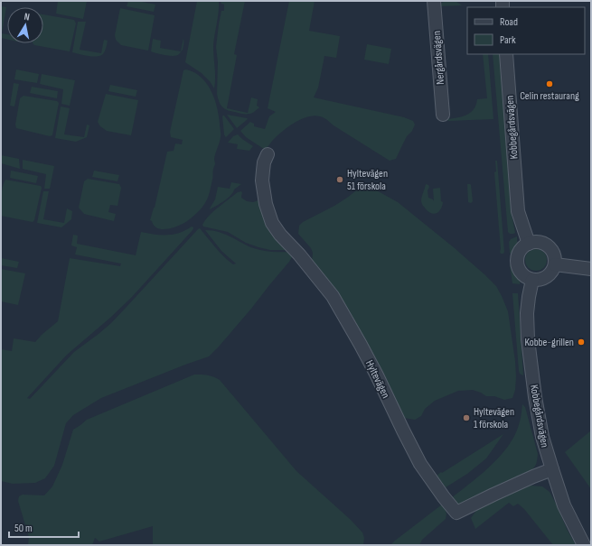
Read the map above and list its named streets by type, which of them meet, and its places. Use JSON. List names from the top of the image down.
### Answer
{
  "streets": {
    "street": ["Nergårdsvägen", "Kobbegårdsvägen", "Hyltevägen"]
  },
  "crossings": [
    ["Kobbegårdsvägen", "Hyltevägen"]
  ],
  "places": [
    "Celin restaurang",
    "Hyltevägen 51 förskola",
    "Kobbe-grillen",
    "Hyltevägen 1 förskola"
  ],
  "legend": ["Road", "Park"],
  "scale_bar": "50 m",
  "north": "top"
}
